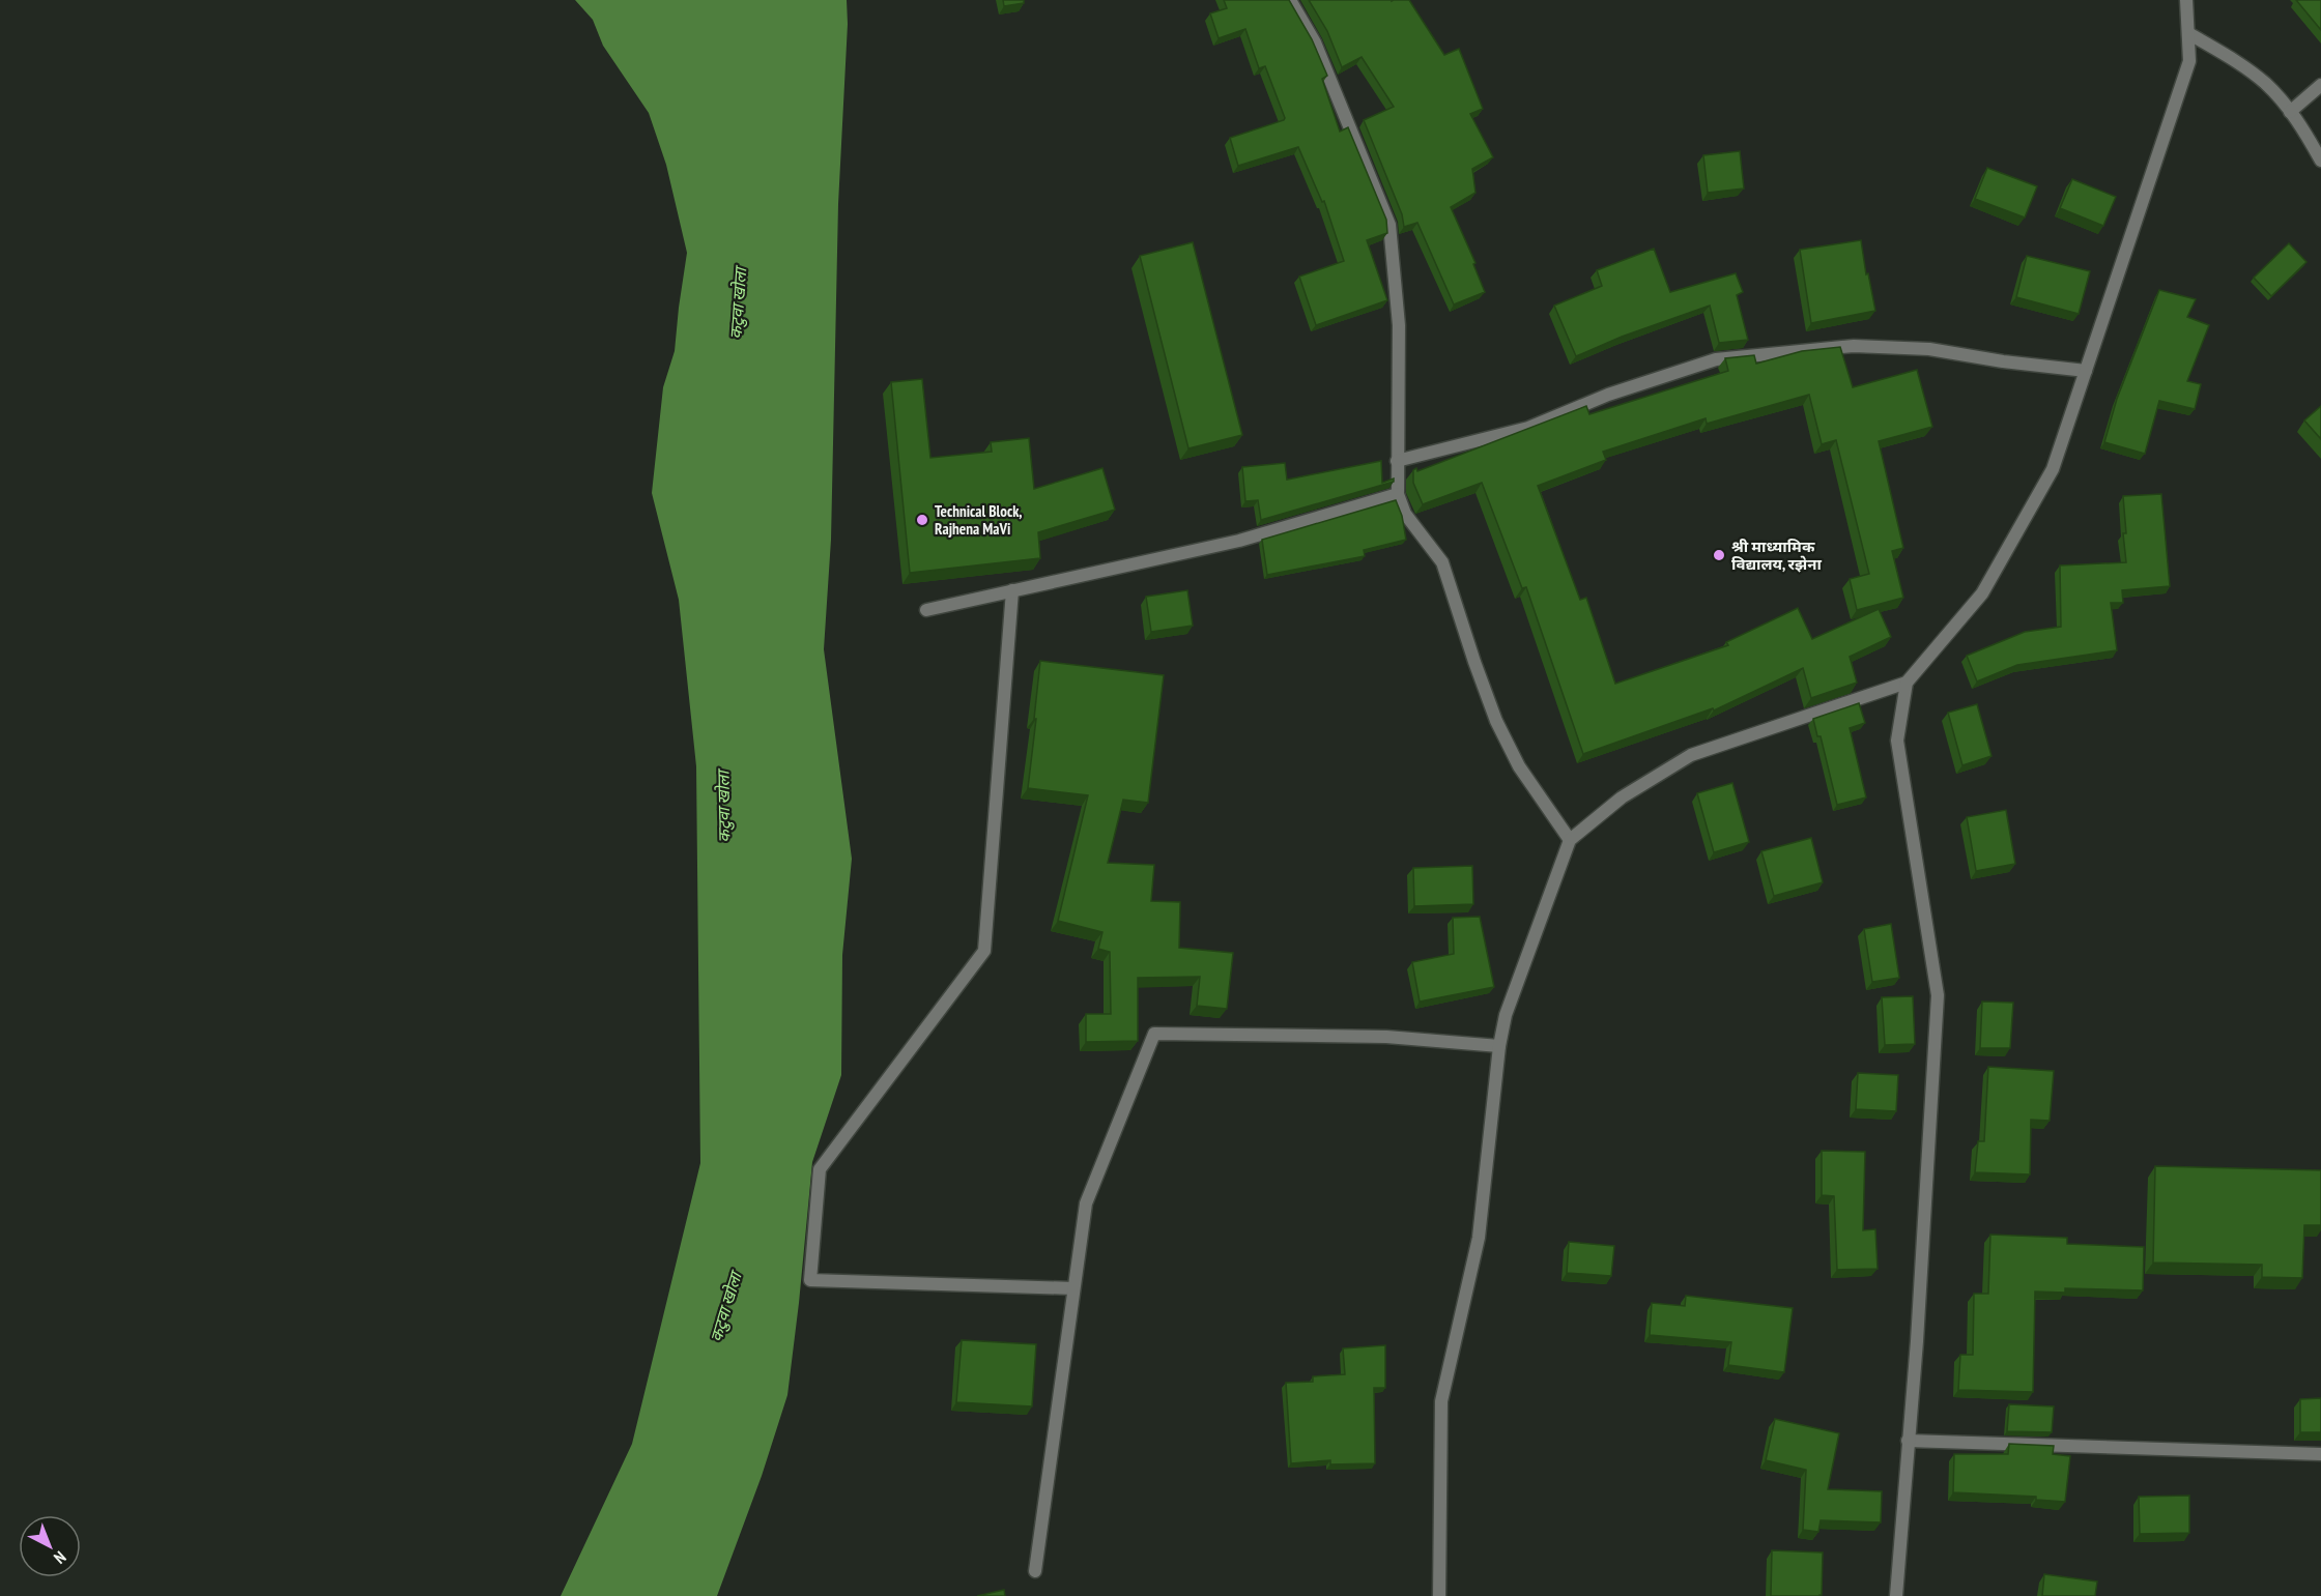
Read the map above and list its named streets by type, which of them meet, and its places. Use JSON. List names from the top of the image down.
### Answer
{
  "water": ["कटुवा खोला"],
  "places": ["Technical Block, Rajhena MaVi", "श्री माध्यामिक विद्यालय, रझेना"],
  "north": "bottom right"
}
